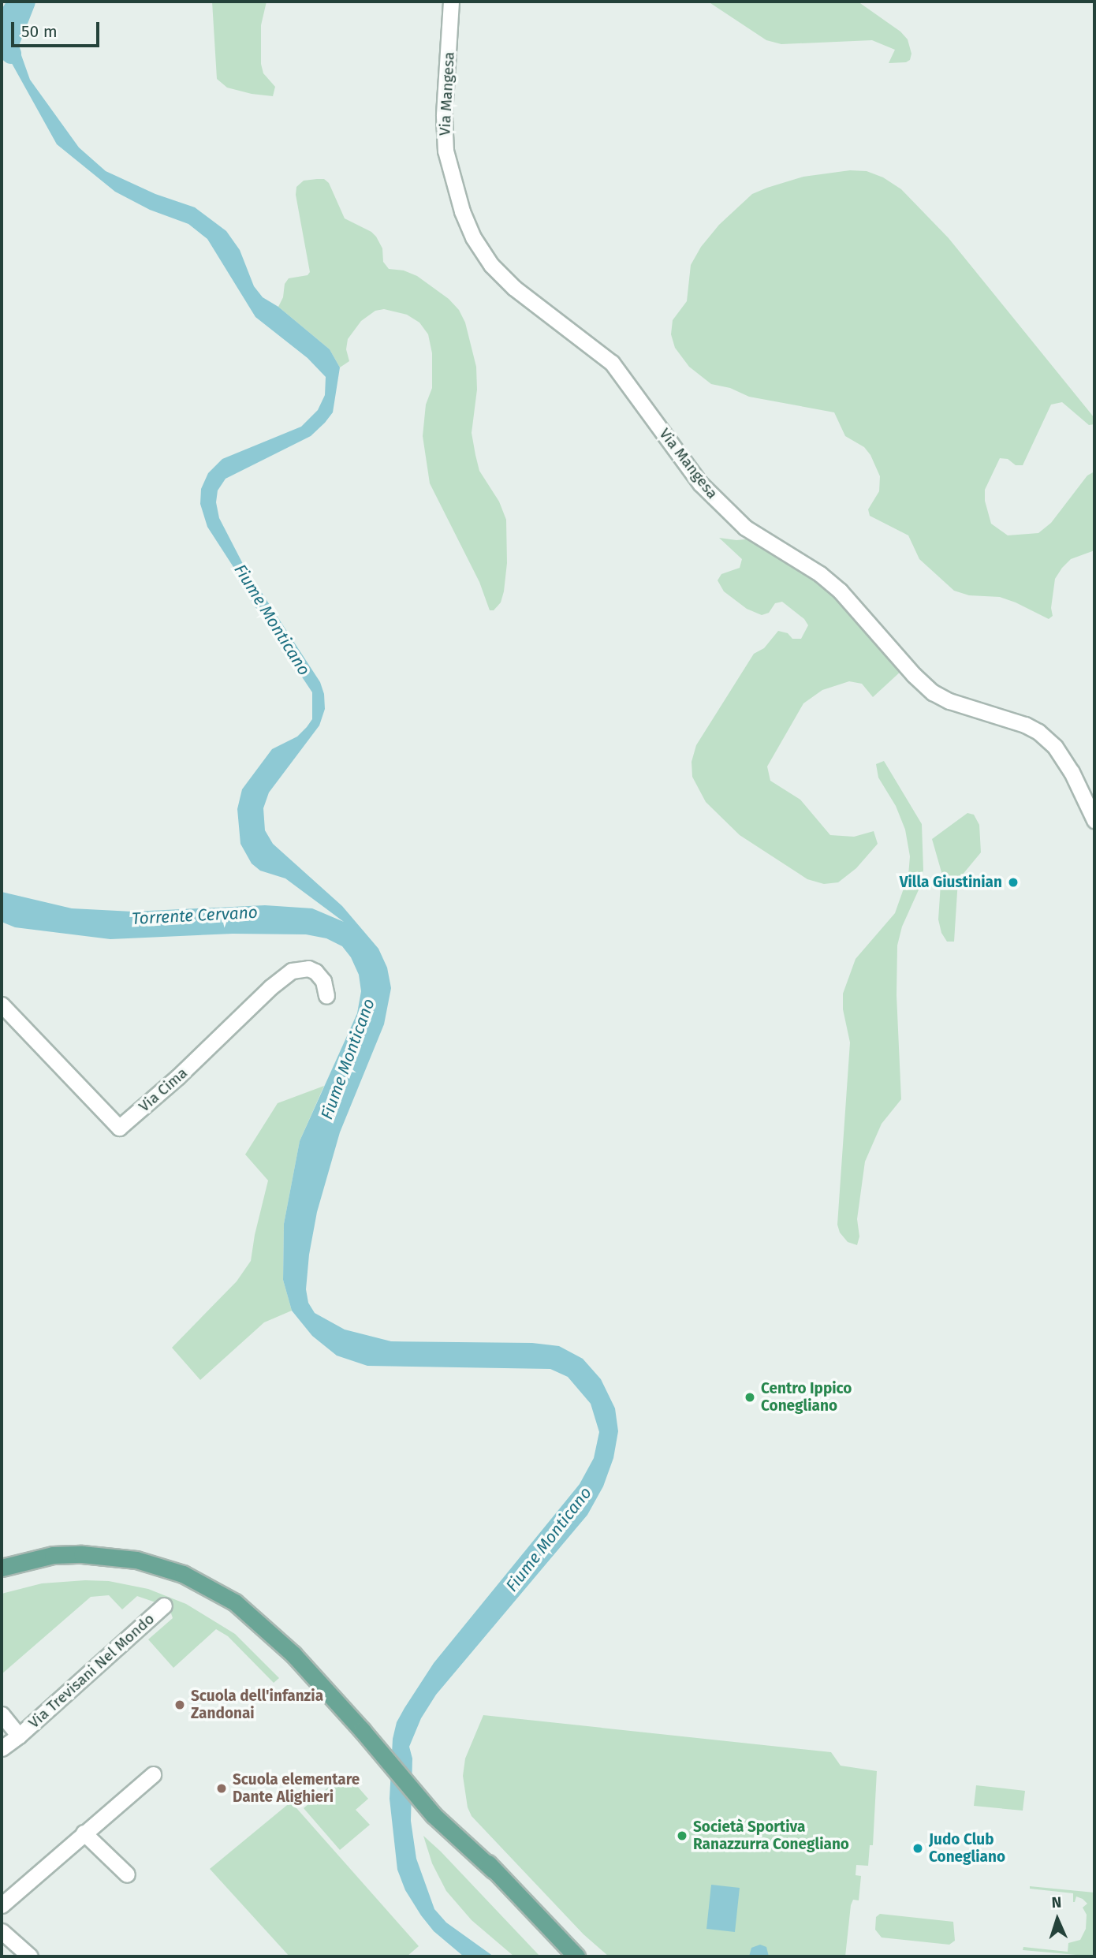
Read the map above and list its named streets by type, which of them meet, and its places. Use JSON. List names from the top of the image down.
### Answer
{
  "streets": {
    "street": ["Via Mangesa", "Via Cima", "Via Trevisani Nel Mondo"]
  },
  "water": ["Fiume Monticano", "Torrente Cervano"],
  "places": [
    "Villa Giustinian",
    "Centro Ippico Conegliano",
    "Scuola dell'infanzia Zandonai",
    "Scuola elementare Dante Alighieri",
    "Società Sportiva Ranazzurra Conegliano",
    "Judo Club Conegliano"
  ],
  "scale_bar": "50 m",
  "north": "top"
}
